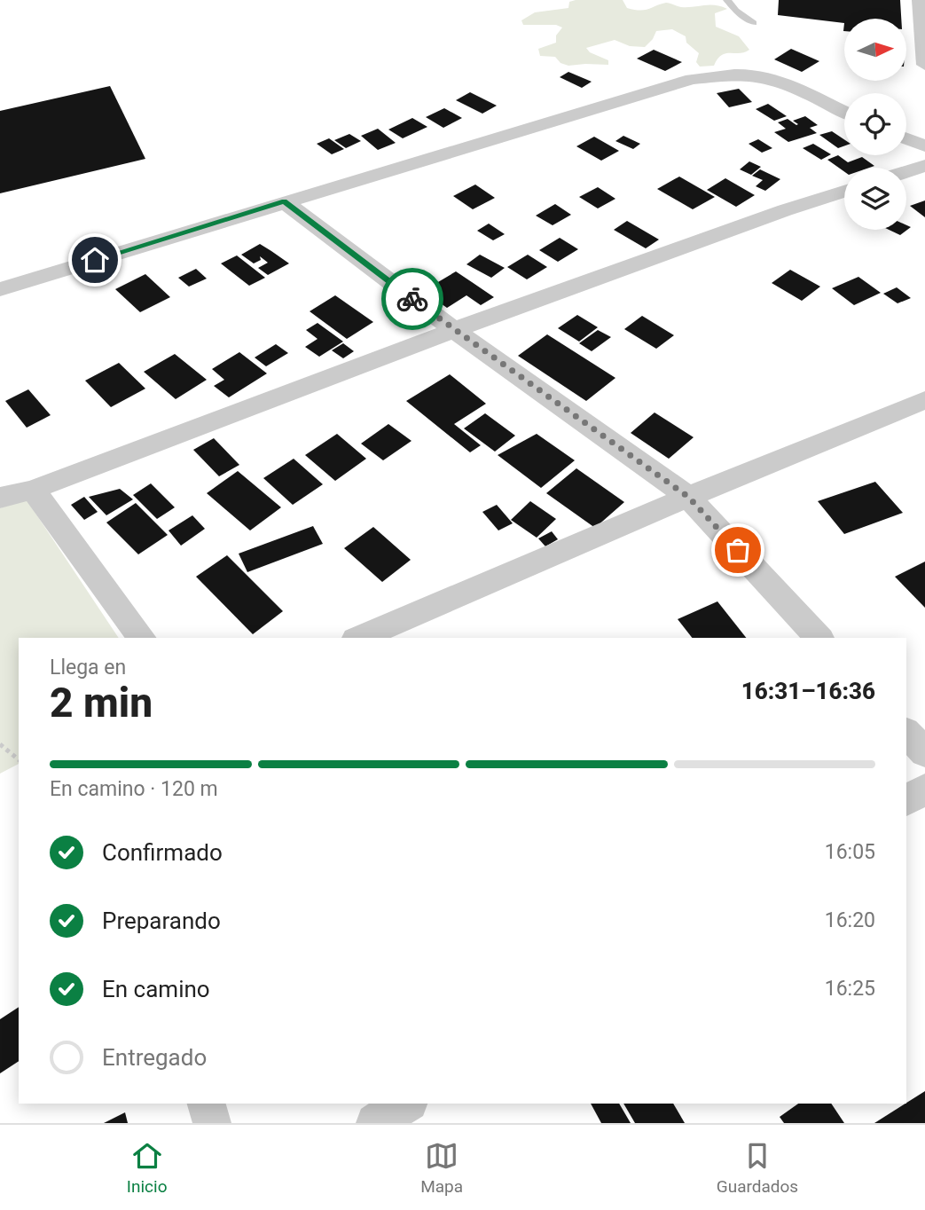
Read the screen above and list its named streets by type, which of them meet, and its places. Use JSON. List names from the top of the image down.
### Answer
{
  "north": "right",
  "page": {
    "heading": ["2 min", "Llega en", "16:31–16:36"],
    "bar": "En camino · 120 m",
    "list": [
      ["Confirmado", "16:05"],
      ["Preparando", "16:20"],
      ["En camino", "16:25"],
      "Entregado"
    ],
    "tabs": ["Inicio", "Mapa", "Guardados"]
  }
}
